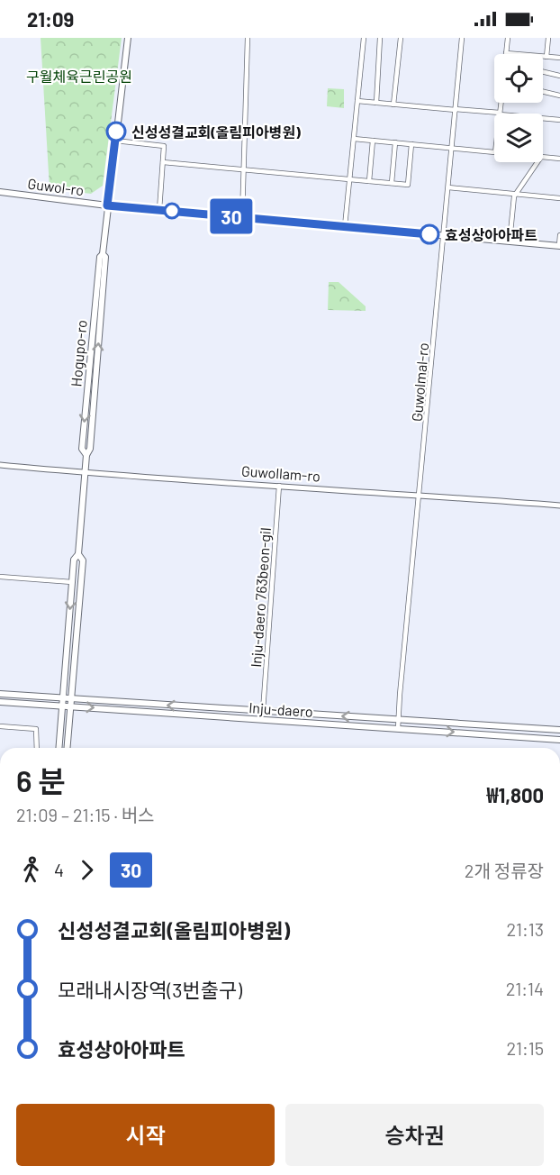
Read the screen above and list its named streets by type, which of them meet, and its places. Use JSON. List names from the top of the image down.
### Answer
{
  "streets": {
    "main road": ["Guwol-ro", "Hogupo-ro", "Inju-daero"],
    "street": ["Guwolmal-ro", "Guwollam-ro", "Inju-daero 763beon-gil"]
  },
  "crossings": [
    ["Guwol-ro", "Hogupo-ro"],
    ["Guwol-ro", "Guwolmal-ro"],
    ["Hogupo-ro", "Guwollam-ro"],
    ["Hogupo-ro", "Inju-daero"],
    ["Guwolmal-ro", "Guwollam-ro"],
    ["Guwolmal-ro", "Inju-daero"],
    ["Guwollam-ro", "Inju-daero 763beon-gil"],
    ["Inju-daero 763beon-gil", "Inju-daero"]
  ],
  "parks": ["구월체육근린공원"],
  "places": ["신성성결교회(올림피아병원)", "효성상아아파트"],
  "lines": ["bus line 30"],
  "page": {
    "status": "21:09",
    "on_map": "30",
    "heading": ["6 분", "21:09 – 21:15 · 버스", "₩1,800"],
    "legs": ["4", "30", "2개 정류장"],
    "list": [
      {
        "name": "신성성결교회(올림피아병원)",
        "value": "21:13"
      },
      {
        "name": "모래내시장역(3번출구)",
        "value": "21:14"
      },
      {
        "name": "효성상아아파트",
        "value": "21:15"
      }
    ],
    "buttons": ["시작", "승차권"]
  }
}
